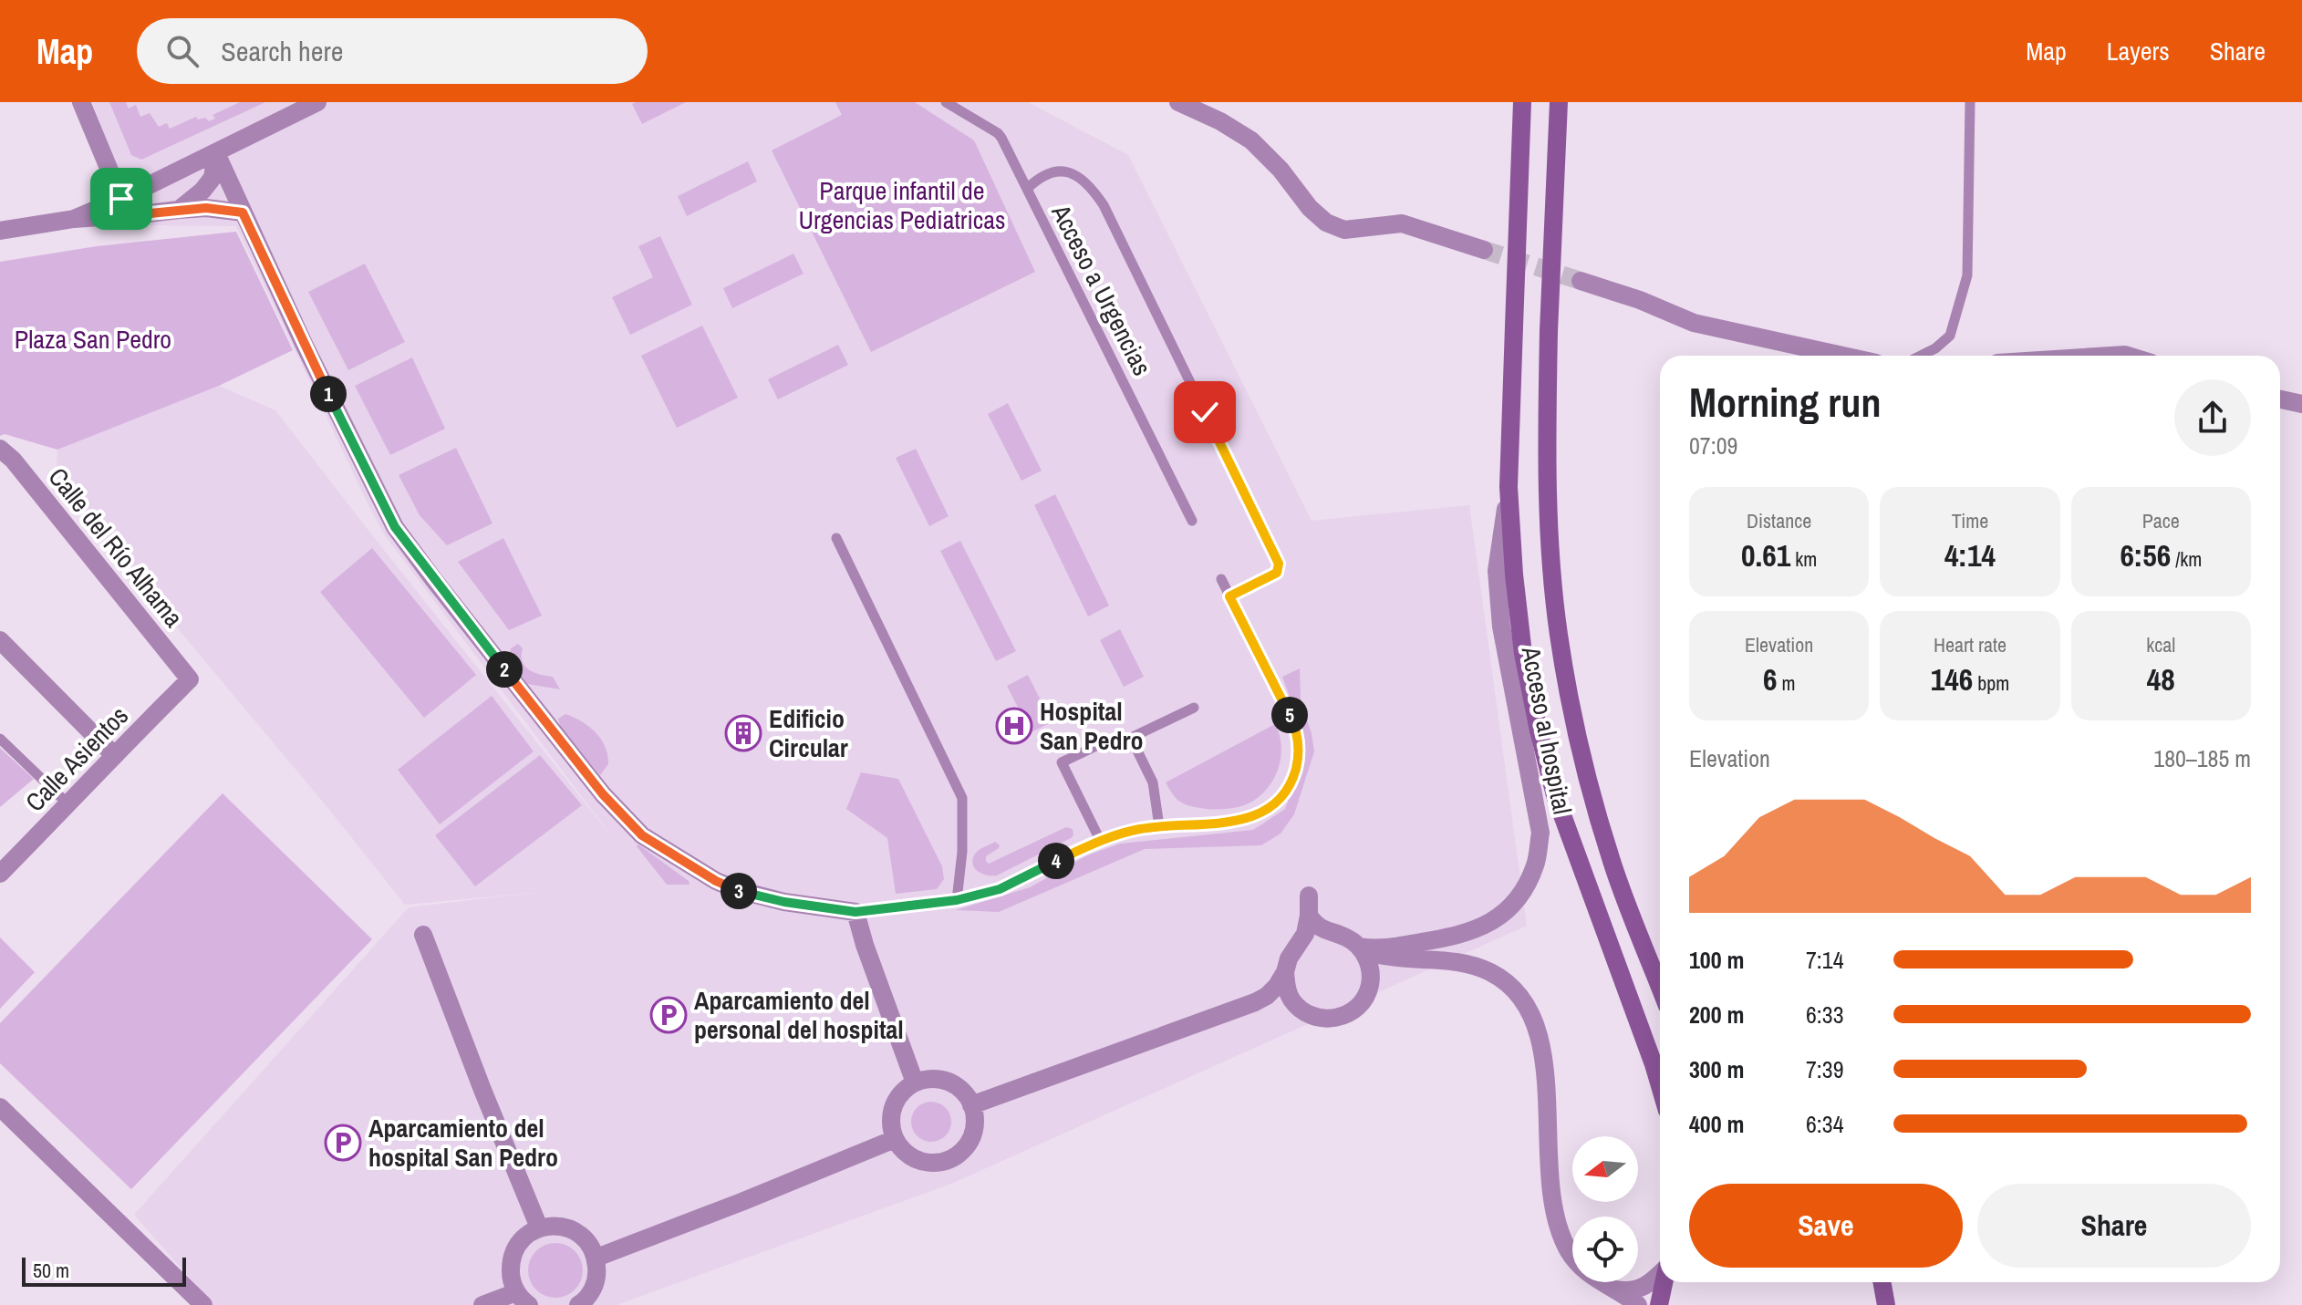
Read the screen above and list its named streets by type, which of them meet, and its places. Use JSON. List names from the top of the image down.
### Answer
{
  "streets": {
    "street": ["Calle del Río Alhama", "Acceso al hospital", "Calle Asientos"],
    "lane": ["Acceso a Urgencias"]
  },
  "crossings": [
    ["Calle del Río Alhama", "Calle Asientos"]
  ],
  "parks": ["Parque infantil de Urgencias Pediatricas", "Plaza San Pedro"],
  "places": {
    "hospital": ["Hospital San Pedro"],
    "building": ["Edificio Circular"],
    "parking": ["Aparcamiento del personal del hospital", "Aparcamiento del hospital San Pedro"]
  },
  "scale_bar": "50 m",
  "north": "left",
  "page": {
    "header": "Map",
    "search": "Search here",
    "nav": ["Map", "Layers", "Share"],
    "heading": ["Morning run", "07:09"],
    "pins": [
      "1",
      "2",
      "5",
      "4",
      "3"
    ],
    "stats": [
      ["Distance", "0.61 km"],
      ["Time", "4:14"],
      ["Pace", "6:56 /km"],
      ["Elevation", "6 m"],
      ["Heart rate", "146 bpm"],
      ["kcal", "48"]
    ],
    "chart": ["Elevation", "180–185 m"],
    "list": [
      {
        "name": "100 m",
        "note": "7:14"
      },
      {
        "name": "200 m",
        "note": "6:33"
      },
      {
        "name": "300 m",
        "note": "7:39"
      },
      {
        "name": "400 m",
        "note": "6:34"
      }
    ],
    "buttons": ["Save", "Share"],
    "scale": "50 m"
  }
}
